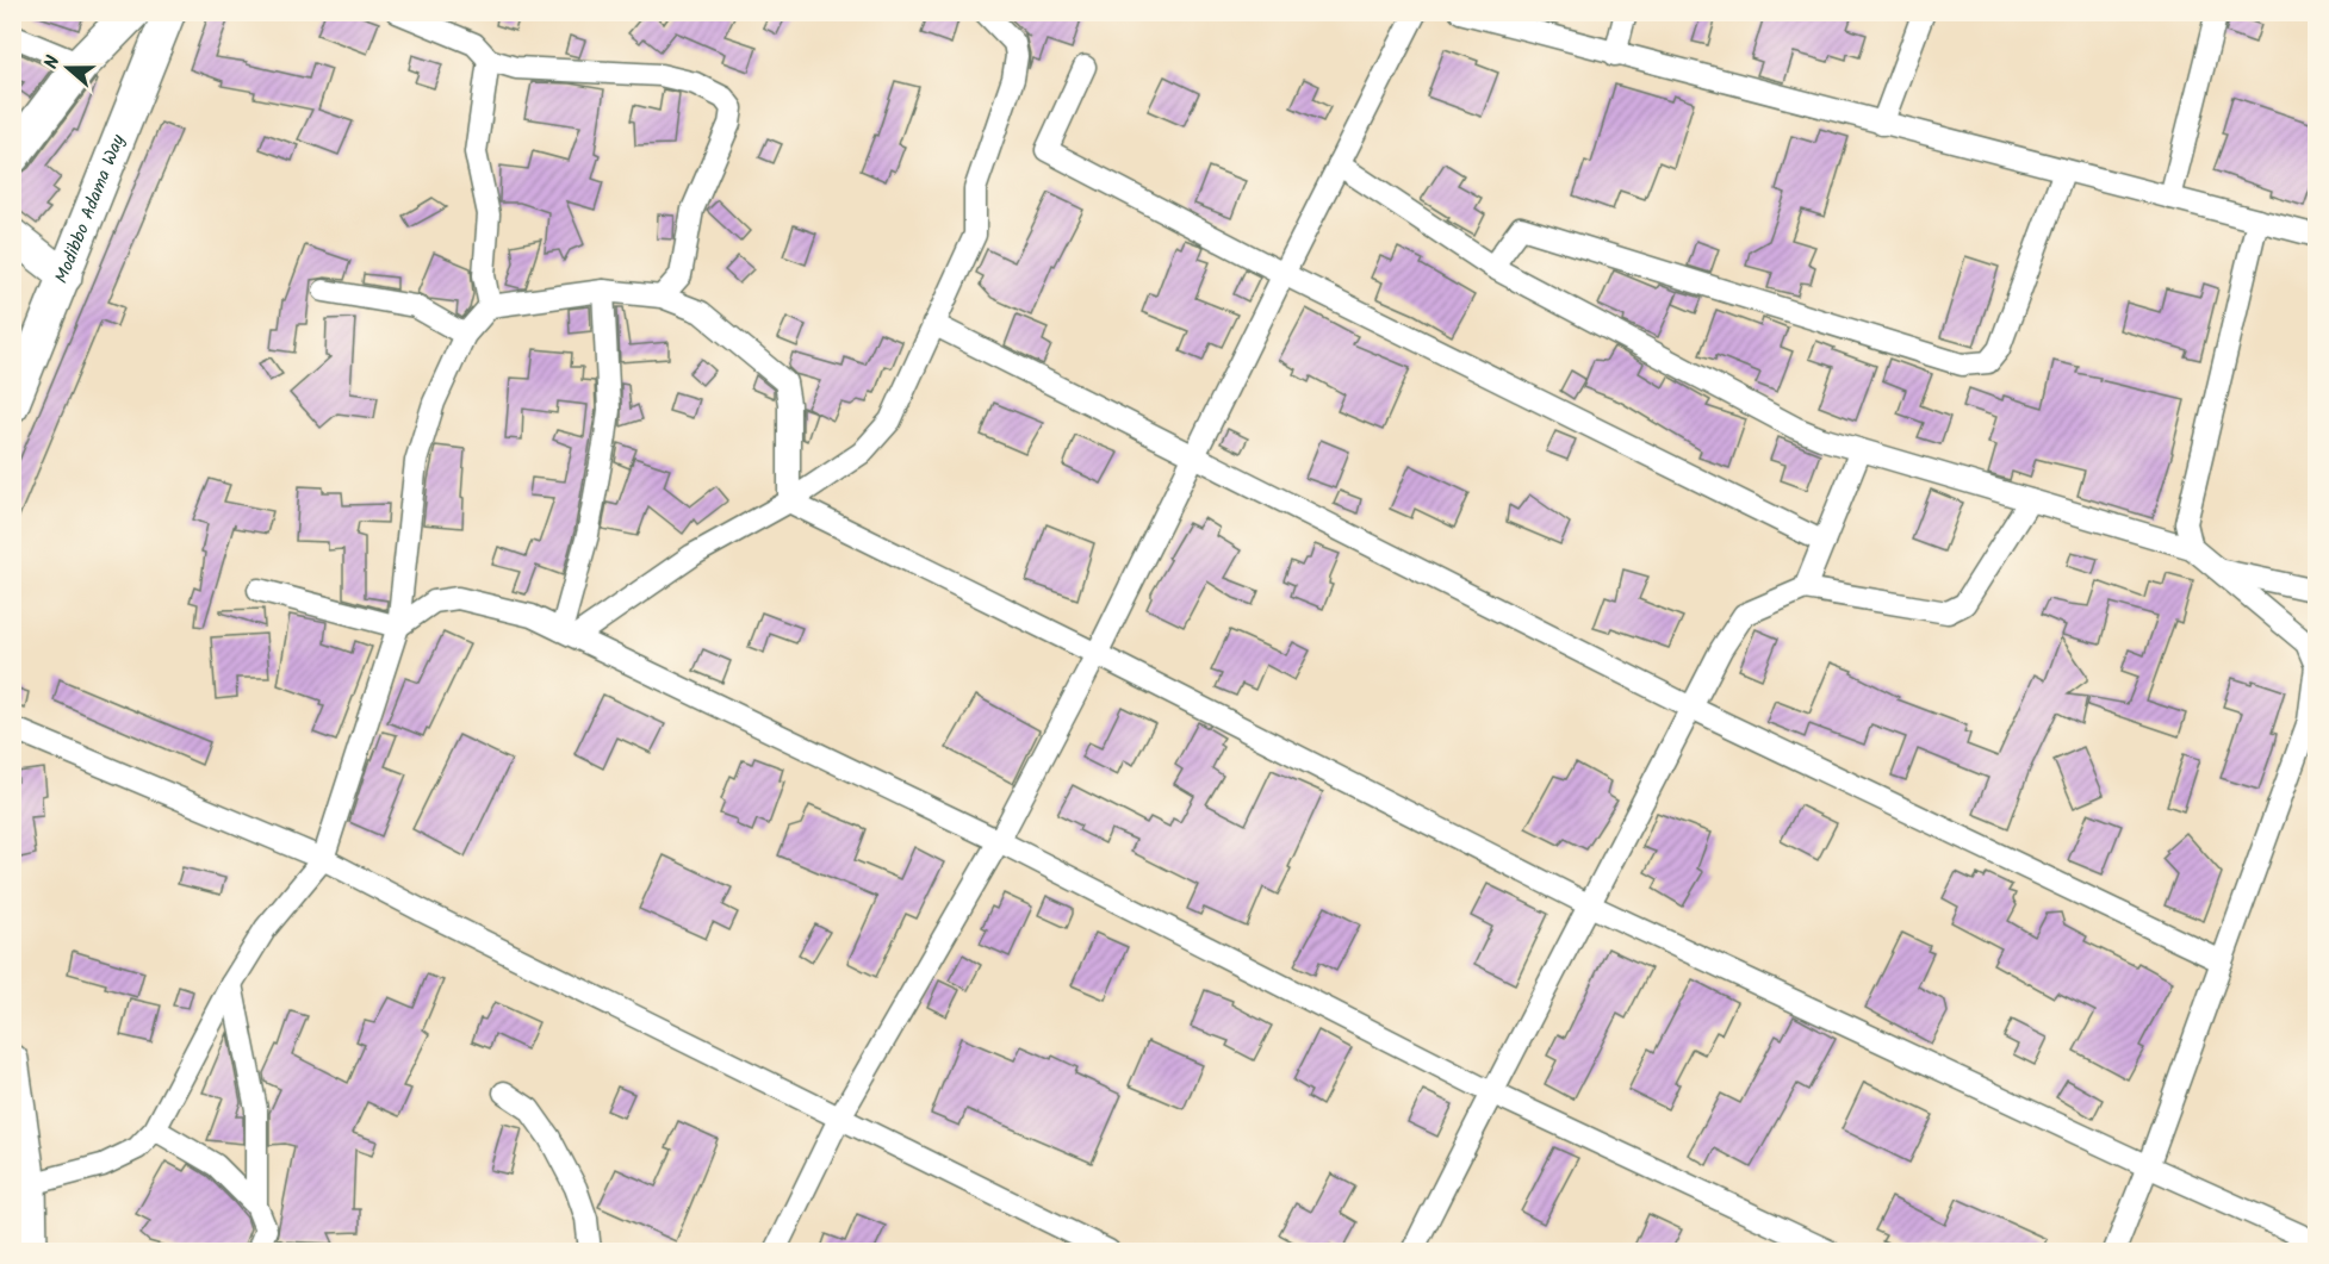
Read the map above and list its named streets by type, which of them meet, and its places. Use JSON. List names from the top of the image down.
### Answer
{
  "streets": {
    "main road": ["Modibbo Adama Way"]
  },
  "north": "left"
}
